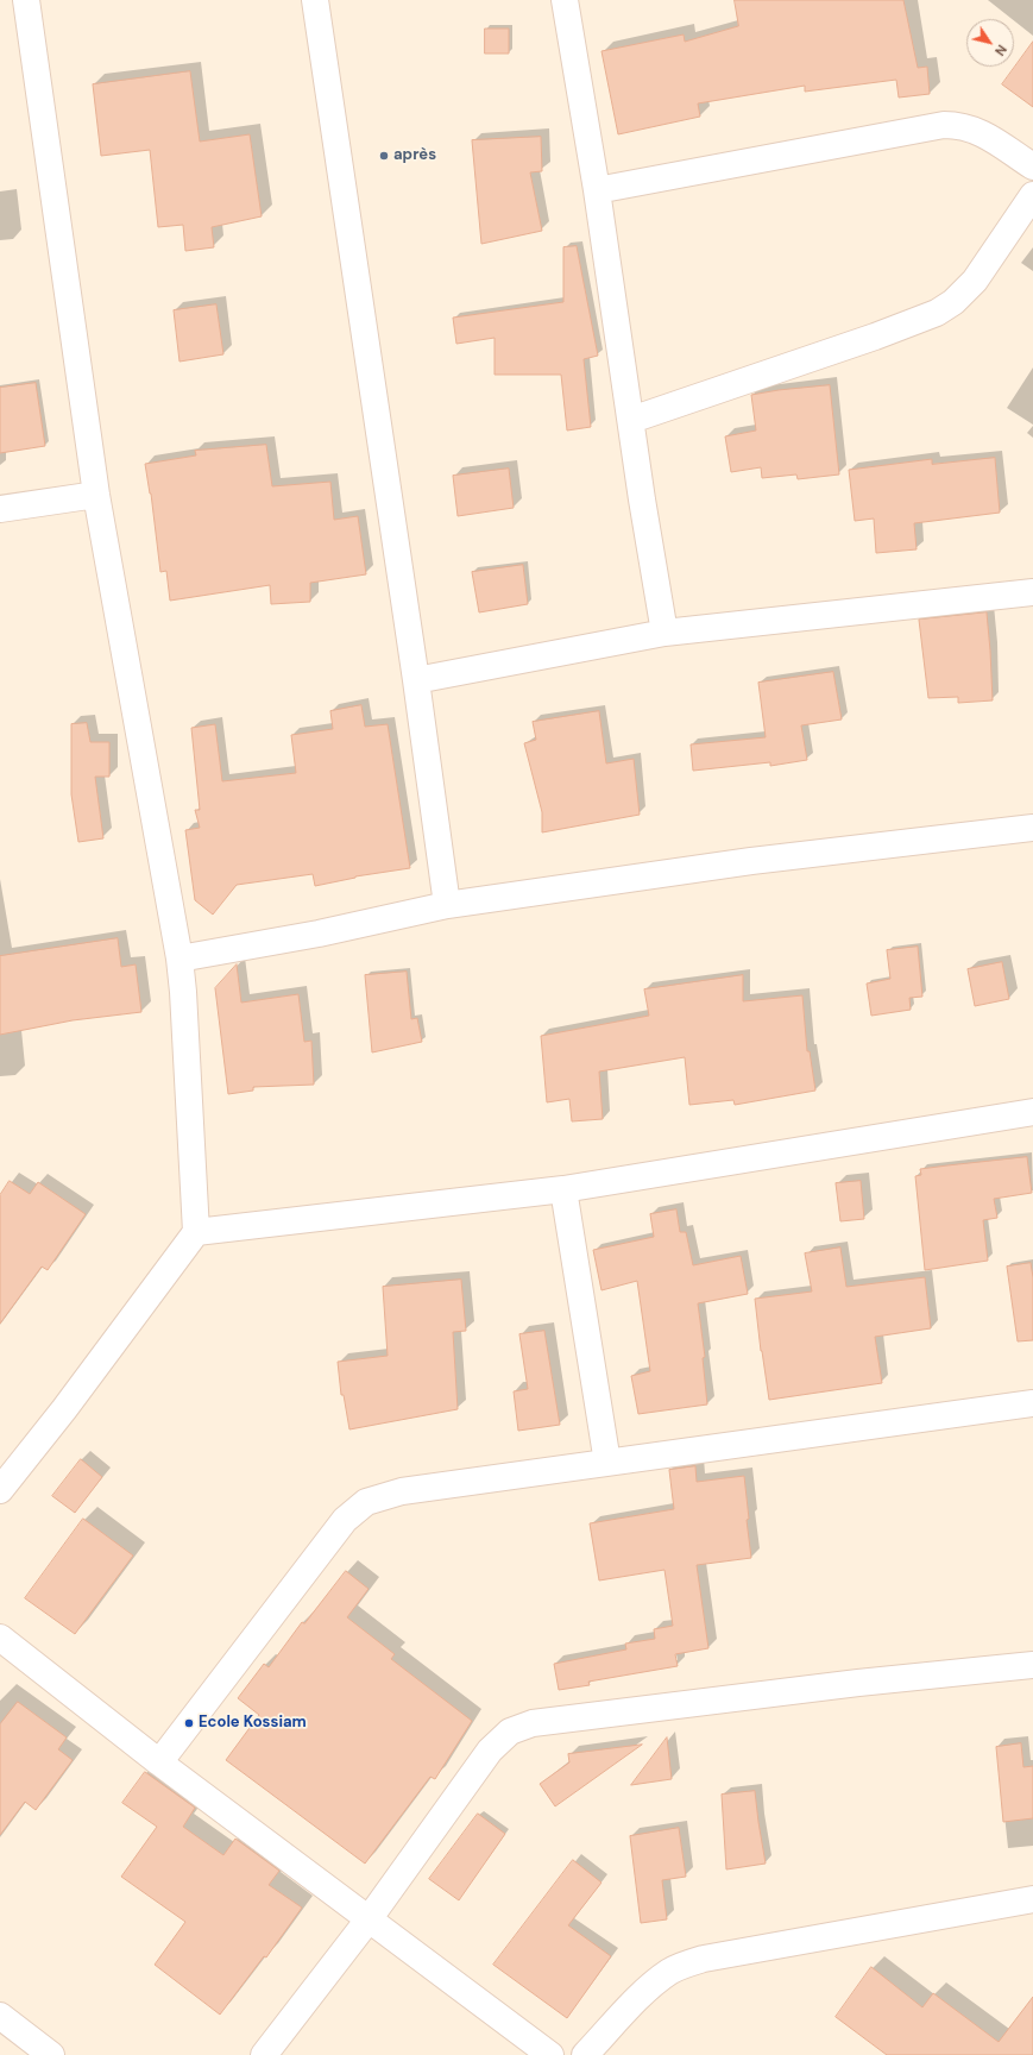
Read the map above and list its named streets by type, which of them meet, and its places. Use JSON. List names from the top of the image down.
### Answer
{
  "places": ["après", "Ecole Kossiam"],
  "north": "bottom right"
}
